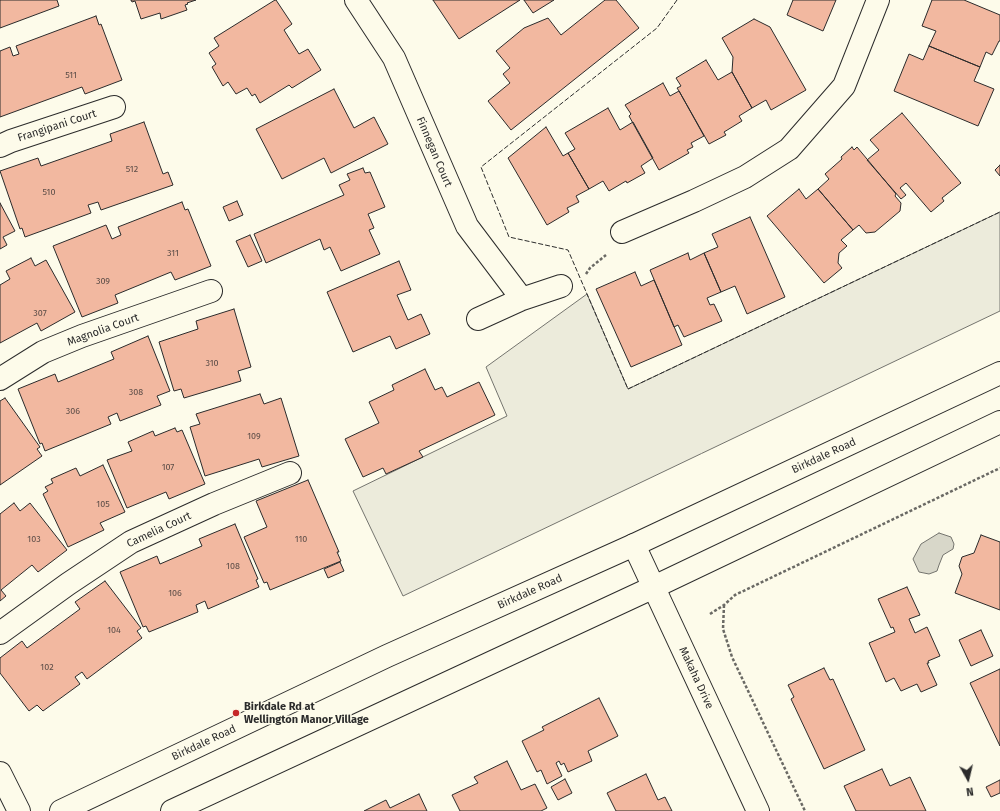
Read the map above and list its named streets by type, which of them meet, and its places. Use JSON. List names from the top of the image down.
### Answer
{
  "streets": {
    "main road": [
      "Frangipani Court",
      "Finnegan Court",
      "Magnolia Court",
      "Birkdale Road",
      "Camelia Court",
      "Makaha Drive"
    ]
  },
  "crossings": [
    ["Birkdale Road", "Makaha Drive"]
  ],
  "places": ["Birkdale Rd at Wellington Manor Village"],
  "house_numbers": [
    "511",
    "512",
    "510",
    "311",
    "309",
    "307",
    "310",
    "308",
    "306",
    "109",
    "107",
    "105",
    "103",
    "110",
    "108",
    "106",
    "104",
    "102"
  ],
  "north": "bottom"
}
